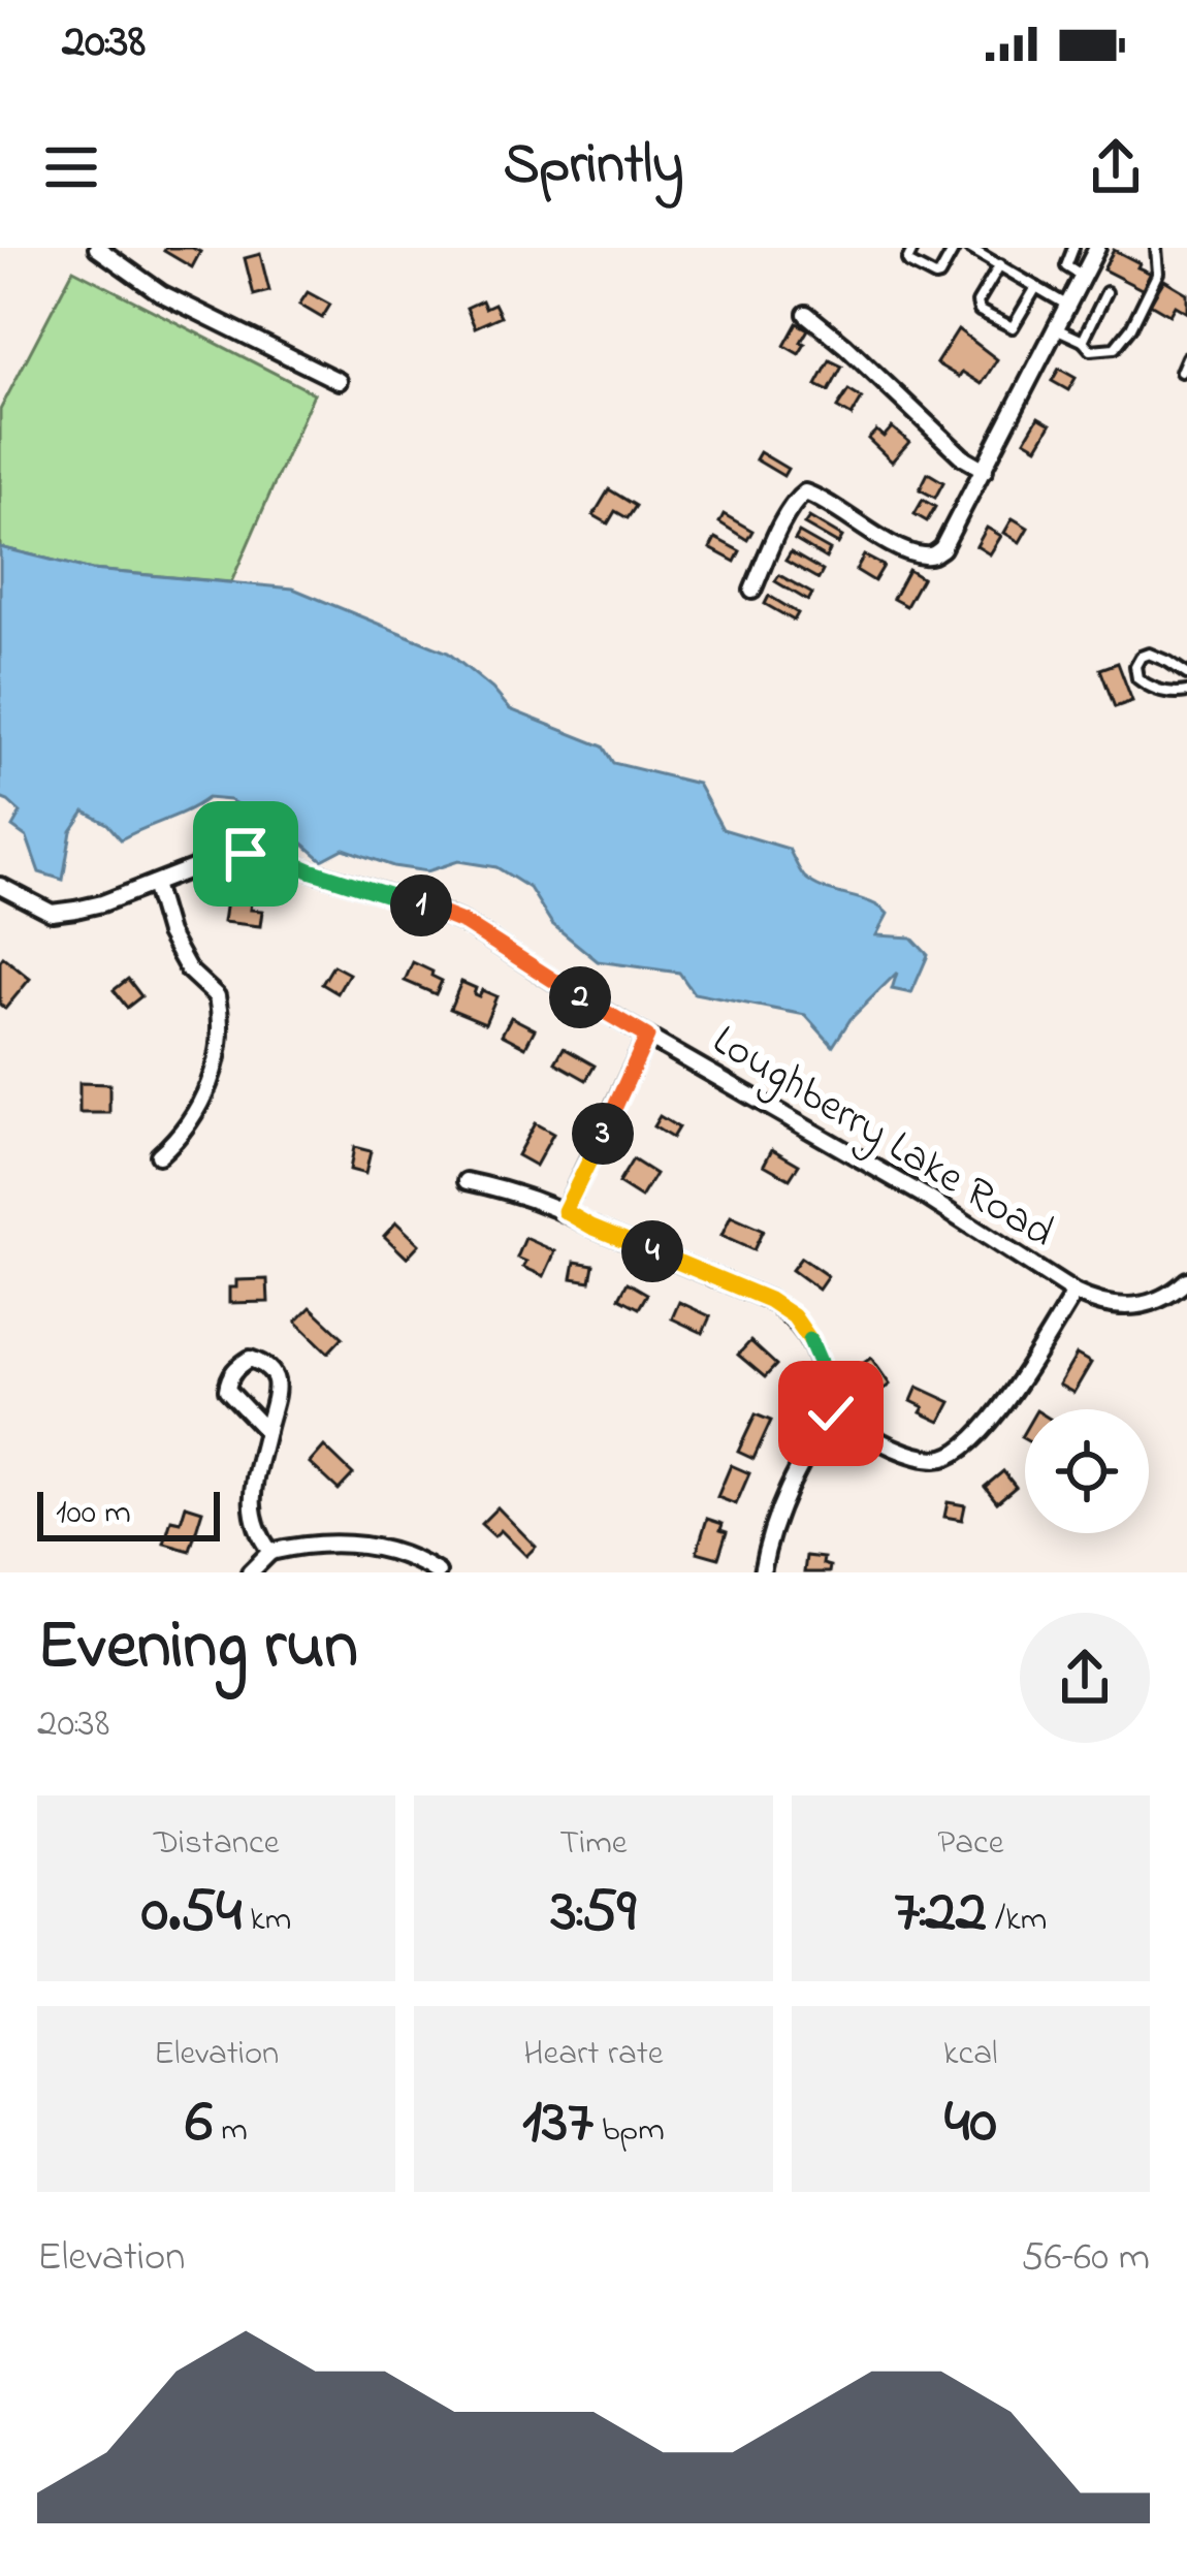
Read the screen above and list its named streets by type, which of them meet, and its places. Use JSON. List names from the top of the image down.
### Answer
{
  "streets": {
    "street": ["Loughberry Lake Road"]
  },
  "scale_bar": "100 m",
  "page": {
    "status": "20:38",
    "header": "Sprintly",
    "pins": [
      "1",
      "2",
      "3",
      "4"
    ],
    "scale": "100 m",
    "heading": ["Evening run", "20:38"],
    "stats": [
      ["Distance", "0.54 km"],
      ["Time", "3:59"],
      ["Pace", "7:22 /km"],
      ["Elevation", "6 m"],
      ["Heart rate", "137 bpm"],
      ["kcal", "40"]
    ],
    "chart": ["Elevation", "56–60 m"]
  }
}
